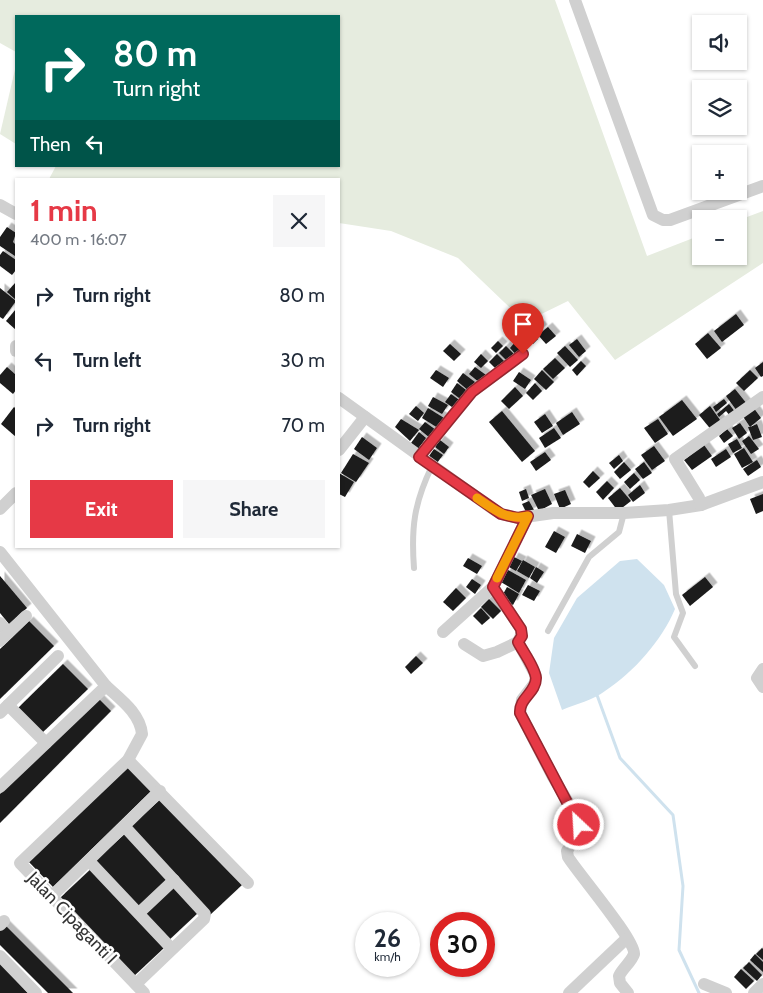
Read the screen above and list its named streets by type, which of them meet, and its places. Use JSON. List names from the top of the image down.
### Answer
{
  "streets": {
    "street": ["Jalan Cipaganti I"]
  },
  "page": {
    "map_buttons": ["+", "−"],
    "turn": ["80 m", "Turn right"],
    "then": "Then",
    "heading": ["1 min", "400 m · 16:07"],
    "list": [
      {
        "name": "Turn right",
        "value": "80 m"
      },
      {
        "name": "Turn left",
        "value": "30 m"
      },
      {
        "name": "Turn right",
        "value": "70 m"
      }
    ],
    "buttons": ["Exit", "Share"],
    "speed": "26 km/h",
    "limit": "30"
  }
}
